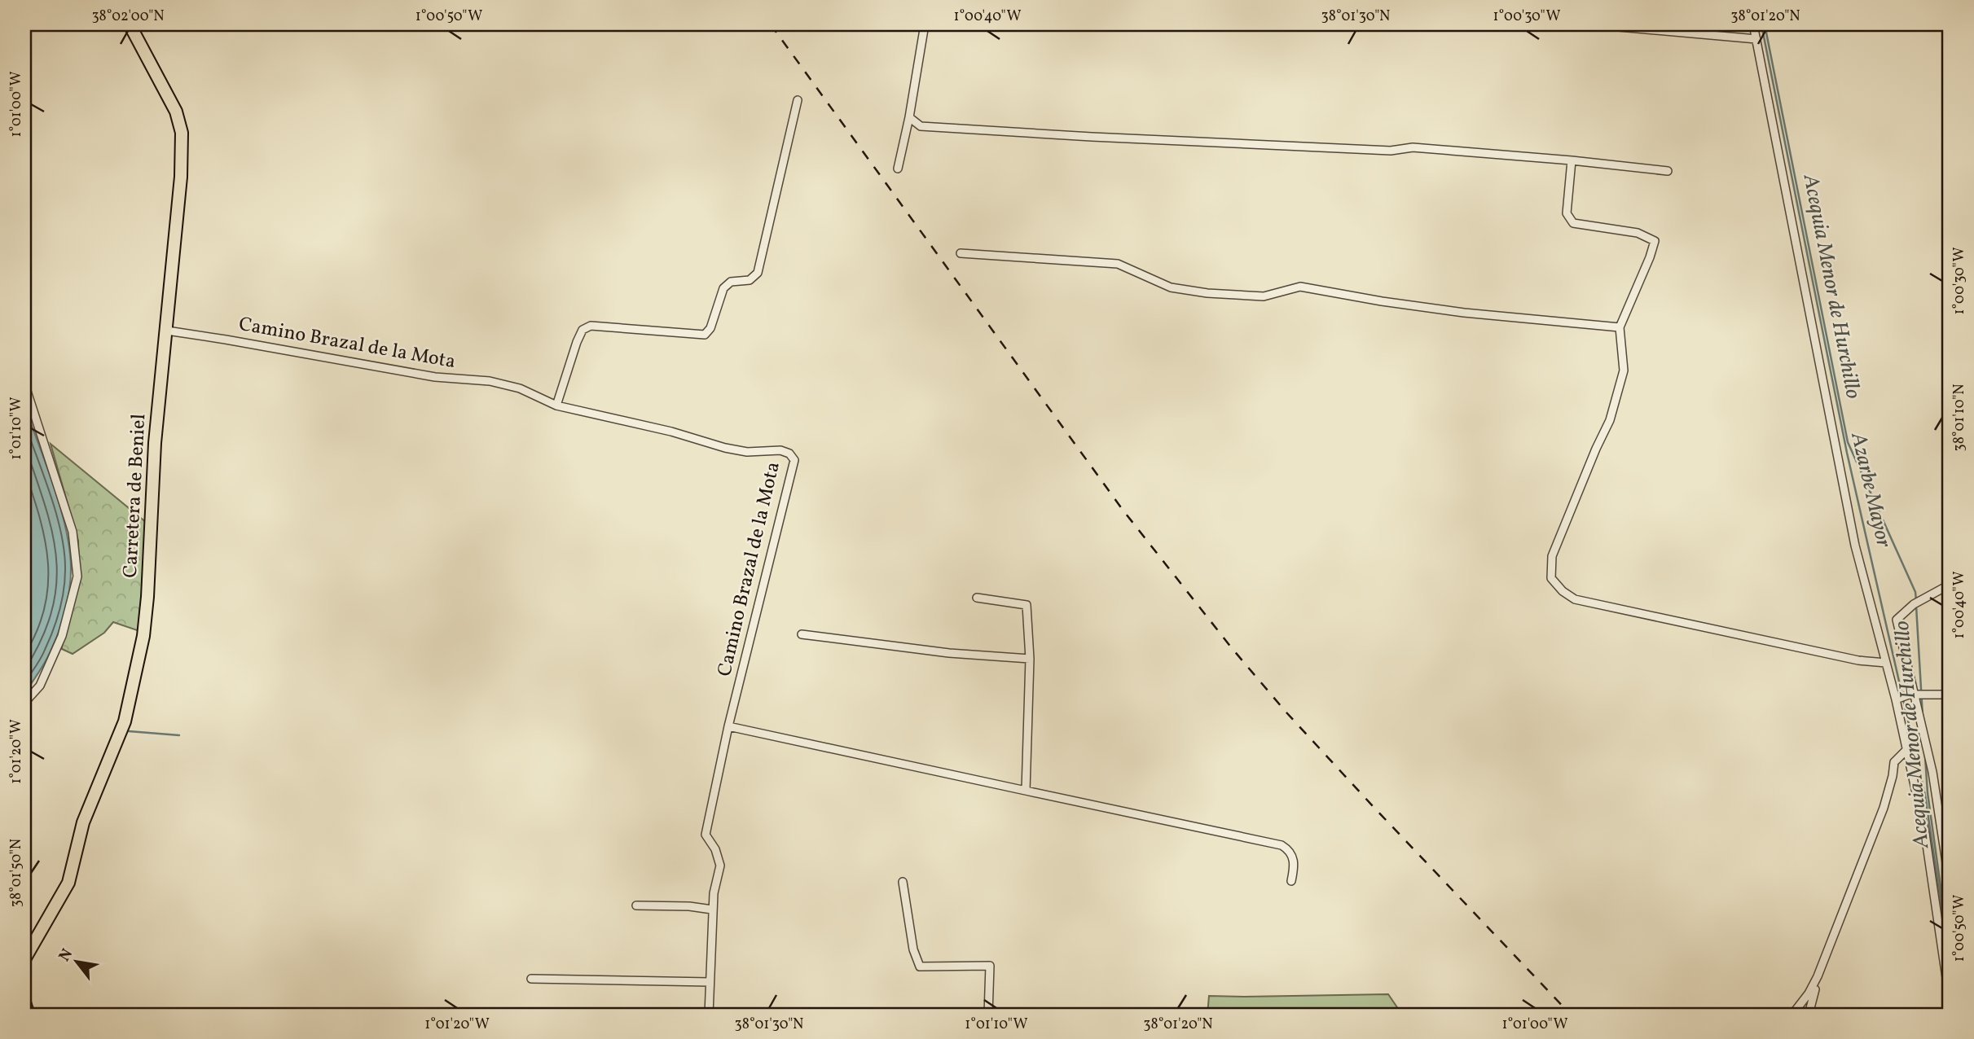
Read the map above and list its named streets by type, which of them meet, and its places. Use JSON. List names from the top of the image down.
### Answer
{
  "streets": {
    "main road": ["Carretera de Beniel"],
    "street": ["Camino Brazal de la Mota"]
  },
  "crossings": [
    ["Camino Brazal de la Mota", "Carretera de Beniel"]
  ],
  "water": ["Acequia Menor de Hurchillo", "Azarbe Mayor"],
  "north": "top left",
  "coordinates": [
    "38°02'00\"N",
    "1°00'50\"W",
    "1°00'40\"W",
    "38°01'30\"N",
    "1°00'30\"W",
    "38°01'20\"N",
    "1°01'00\"W",
    "38°01'10\"N",
    "1°01'10\"W",
    "1°01'20\"W",
    "38°01'50\"N"
  ]
}
